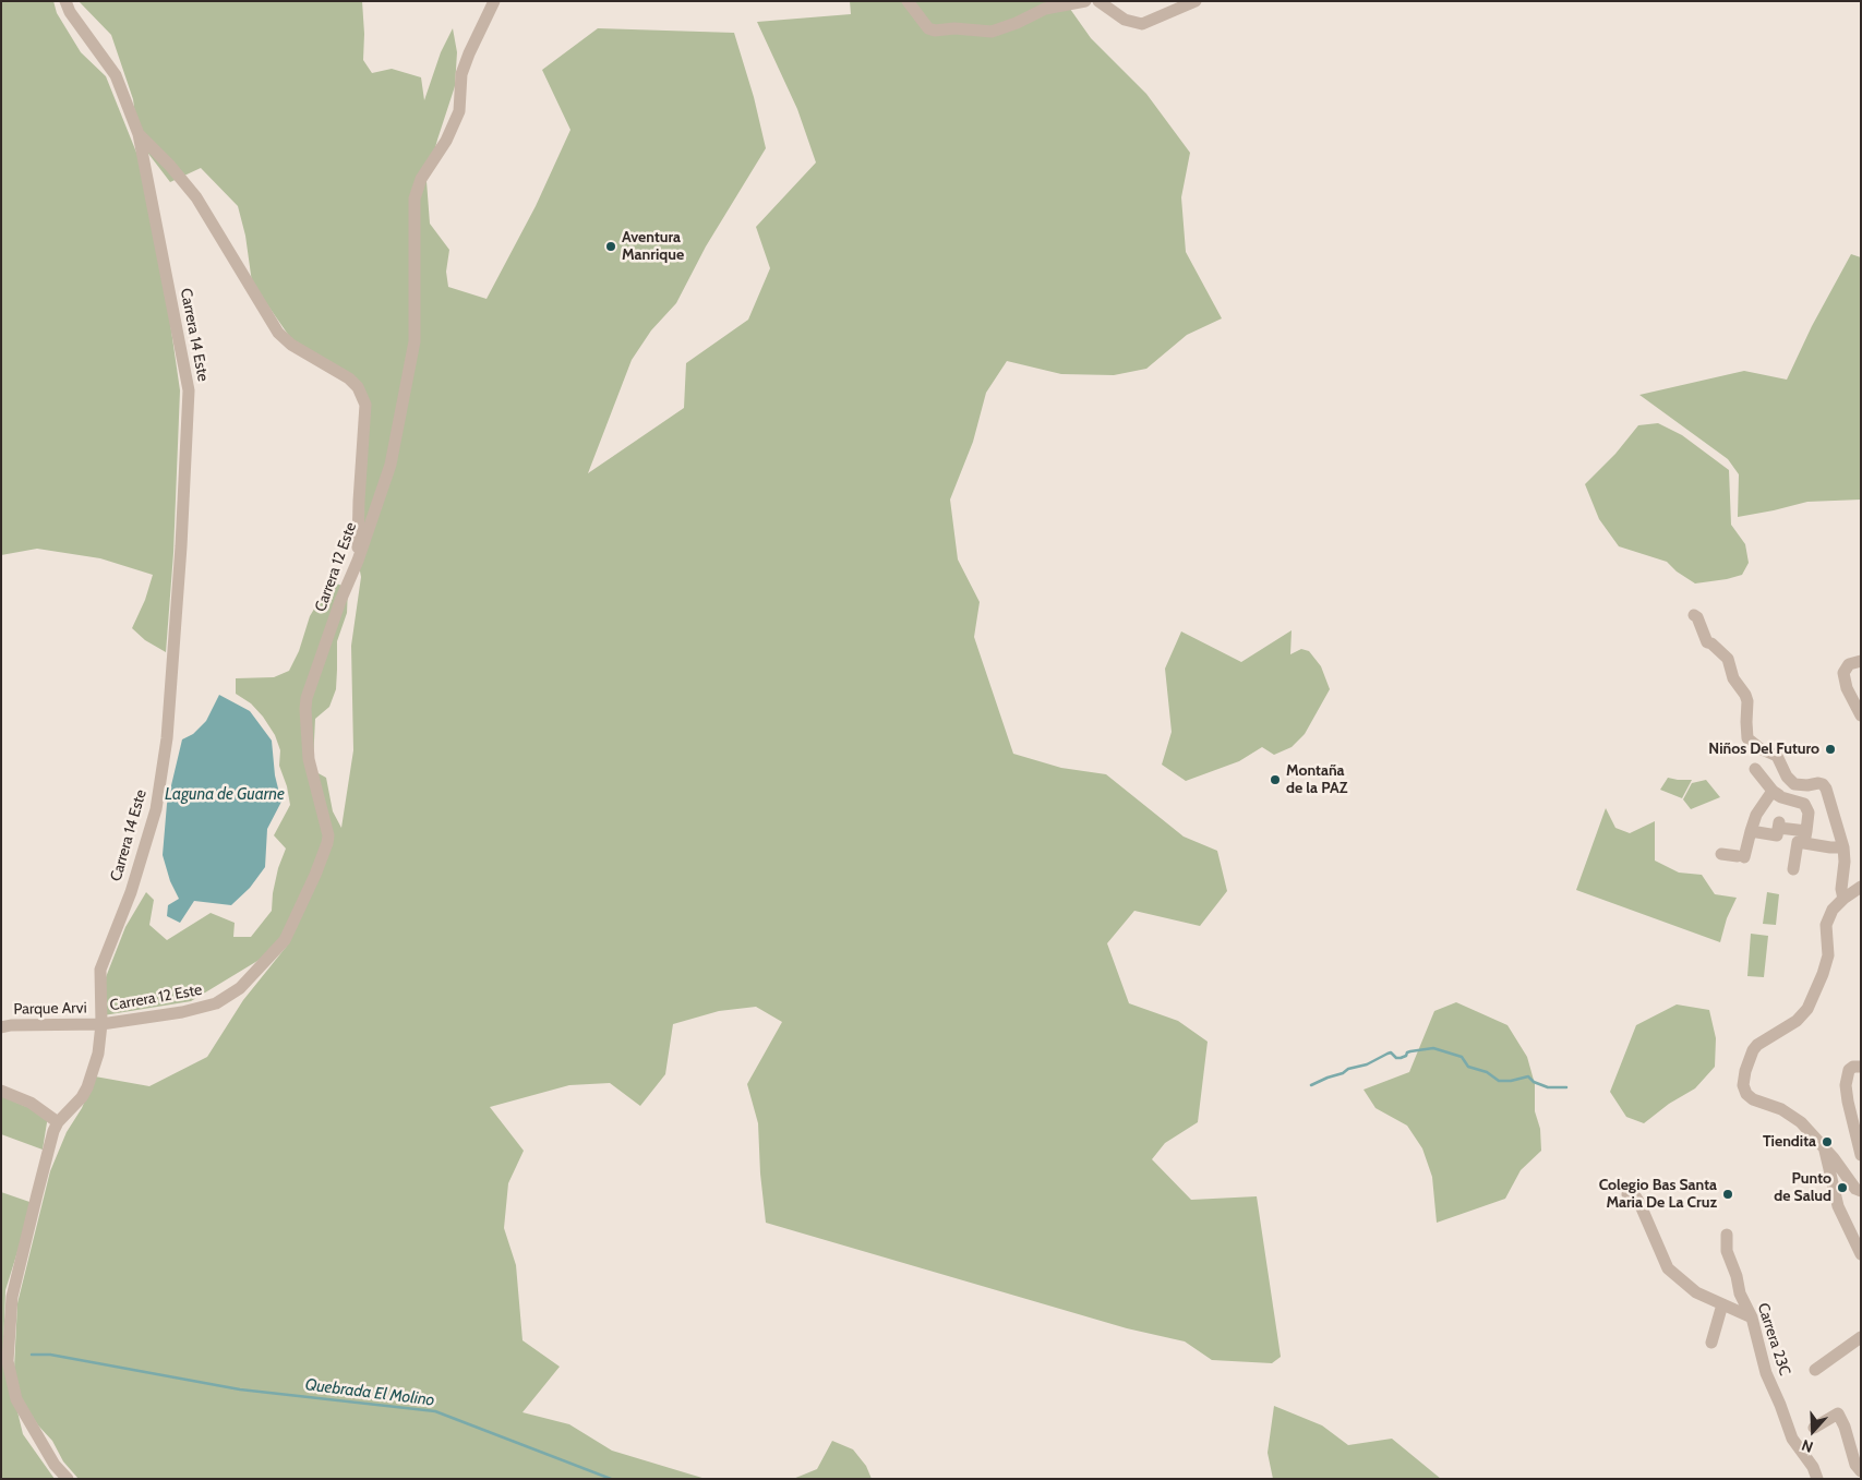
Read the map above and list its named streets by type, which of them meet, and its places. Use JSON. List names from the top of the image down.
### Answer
{
  "streets": {
    "street": [
      "Carrera 14 Este",
      "Carrera 12 Este",
      "Parque Arvi",
      "Carrera 23C"
    ]
  },
  "crossings": [
    ["Carrera 14 Este", "Carrera 12 Este"],
    ["Carrera 14 Este", "Parque Arvi"],
    ["Carrera 12 Este", "Parque Arvi"]
  ],
  "water": ["Laguna de Guarne", "Quebrada El Molino"],
  "places": [
    "Aventura Manrique",
    "Niños Del Futuro",
    "Montaña de la PAZ",
    "Tiendita",
    "Punto de Salud",
    "Colegio Bas Santa Maria De La Cruz"
  ],
  "north": "bottom"
}
